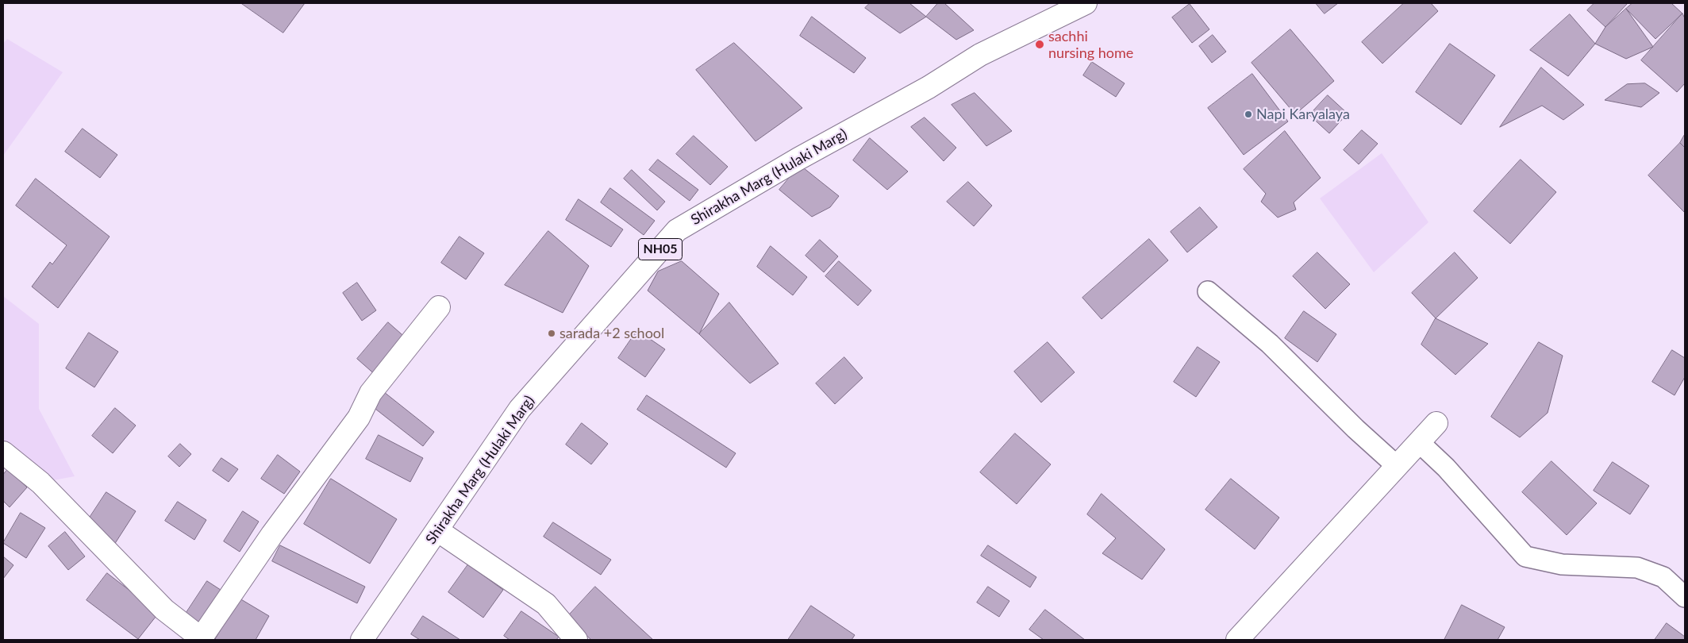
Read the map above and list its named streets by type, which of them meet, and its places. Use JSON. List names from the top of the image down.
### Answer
{
  "streets": {
    "street": ["Shirakha Marg (Hulaki Marg)", "NH05"]
  },
  "places": ["sachhi nursing home", "Napi Karyalaya", "sarada +2 school"]
}
